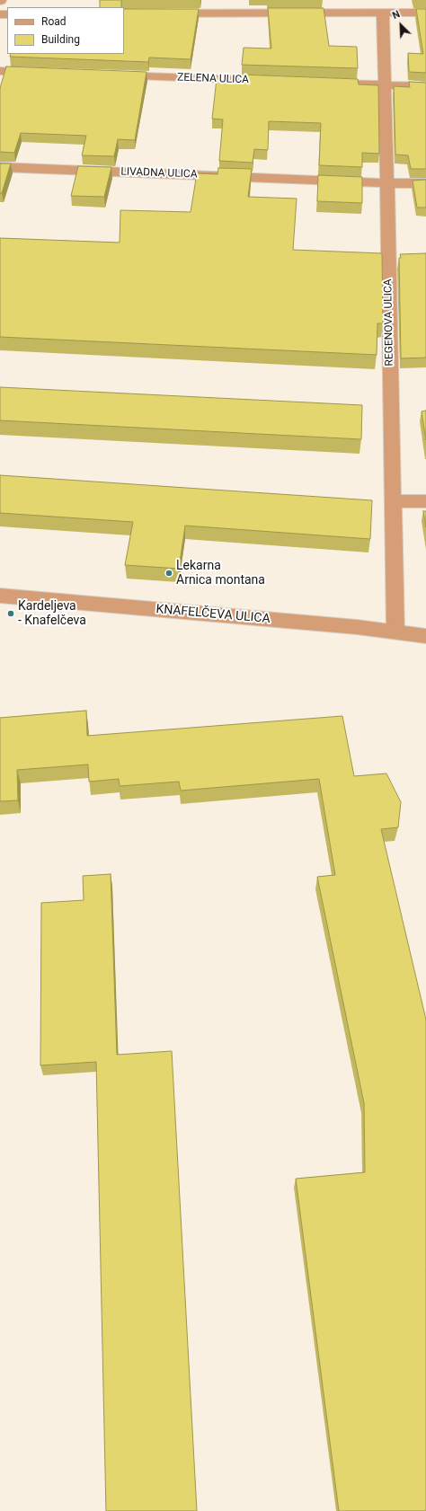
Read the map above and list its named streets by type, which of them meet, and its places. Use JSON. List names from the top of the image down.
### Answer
{
  "streets": {
    "street": [
      "ZELENA ULICA",
      "LIVADNA ULICA",
      "REGENOVA ULICA",
      "KNAFELČEVA ULICA"
    ]
  },
  "crossings": [
    ["LIVADNA ULICA", "REGENOVA ULICA"],
    ["REGENOVA ULICA", "KNAFELČEVA ULICA"]
  ],
  "places": ["Lekarna Arnica montana", "Kardeljeva - Knafelčeva"],
  "legend": ["Road", "Building"],
  "north": "top left"
}
